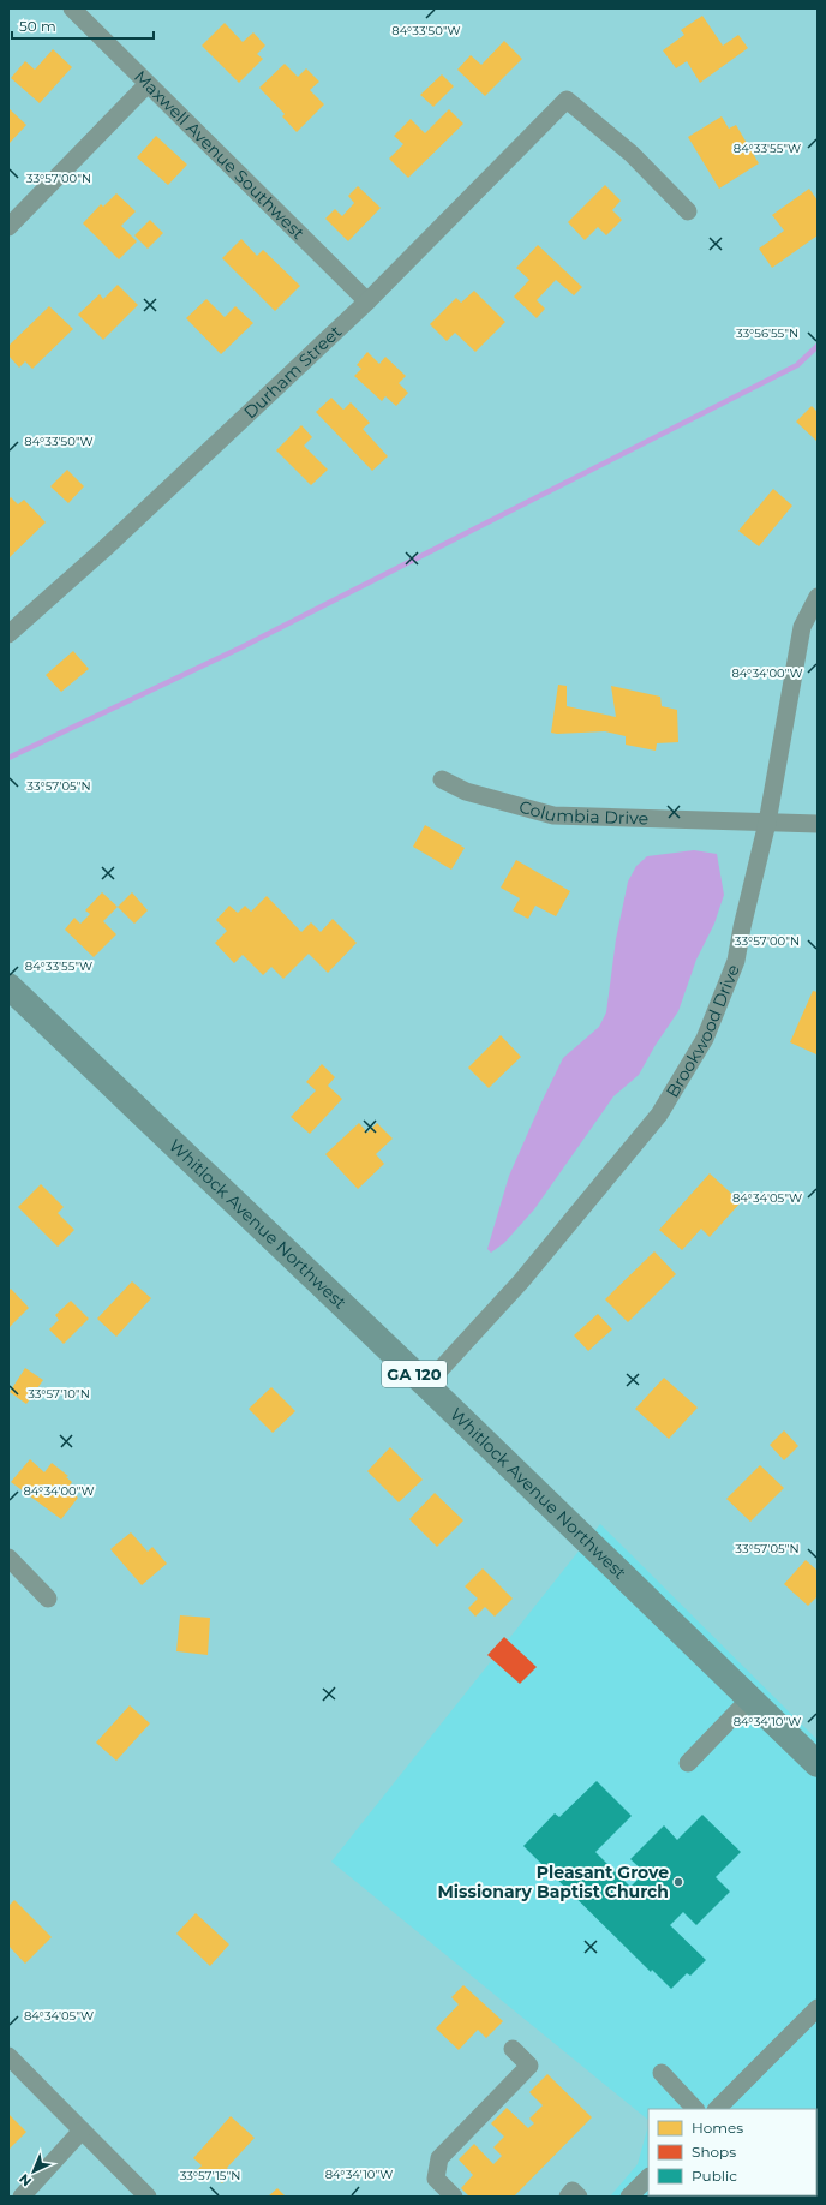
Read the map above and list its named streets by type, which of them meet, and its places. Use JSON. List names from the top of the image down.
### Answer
{
  "streets": {
    "highway": ["Whitlock Avenue Northwest", "GA 120"],
    "street": [
      "Maxwell Avenue Southwest",
      "Durham Street",
      "Columbia Drive",
      "Brookwood Drive"
    ]
  },
  "crossings": [
    ["Maxwell Avenue Southwest", "Durham Street"],
    ["Columbia Drive", "Brookwood Drive"],
    ["Brookwood Drive", "Whitlock Avenue Northwest"]
  ],
  "places": ["Pleasant Grove Missionary Baptist Church"],
  "legend": ["Homes", "Shops", "Public"],
  "scale_bar": "50 m",
  "north": "bottom left",
  "coordinates": [
    "84°33'50\"W",
    "84°33'55\"W",
    "33°57'00\"N",
    "33°56'55\"N",
    "84°34'00\"W",
    "33°57'05\"N",
    "84°34'05\"W",
    "33°57'10\"N",
    "84°34'10\"W",
    "33°57'15\"N"
  ]
}
